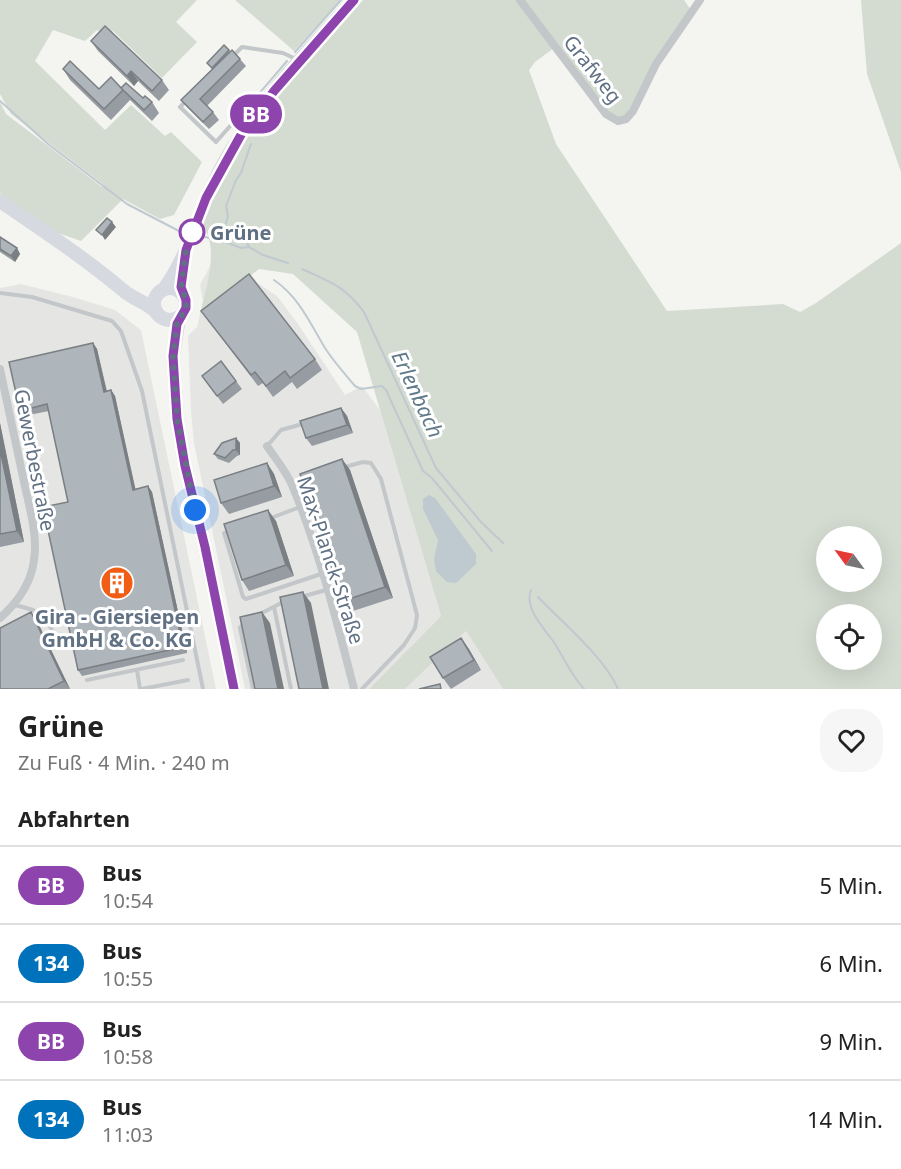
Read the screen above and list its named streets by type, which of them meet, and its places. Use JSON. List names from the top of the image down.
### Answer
{
  "streets": {
    "street": ["Grafweg", "Gewerbestraße", "Max-Planck-Straße"]
  },
  "water": ["Erlenbach"],
  "places": {
    "other": ["Grüne"],
    "building": ["Gira - Giersiepen GmbH & Co. KG"]
  },
  "lines": ["bus line BB"],
  "north": "top left",
  "page": {
    "on_map": "BB",
    "heading": [
      ["Grüne", "Zu Fuß · 4 Min. · 240 m"],
      "Abfahrten"
    ],
    "list": [
      {
        "mark": "BB",
        "name": "Bus",
        "note": "10:54",
        "value": "5 Min."
      },
      {
        "mark": "134",
        "name": "Bus",
        "note": "10:55",
        "value": "6 Min."
      },
      {
        "mark": "BB",
        "name": "Bus",
        "note": "10:58",
        "value": "9 Min."
      },
      {
        "mark": "134",
        "name": "Bus",
        "note": "11:03",
        "value": "14 Min."
      }
    ]
  }
}
